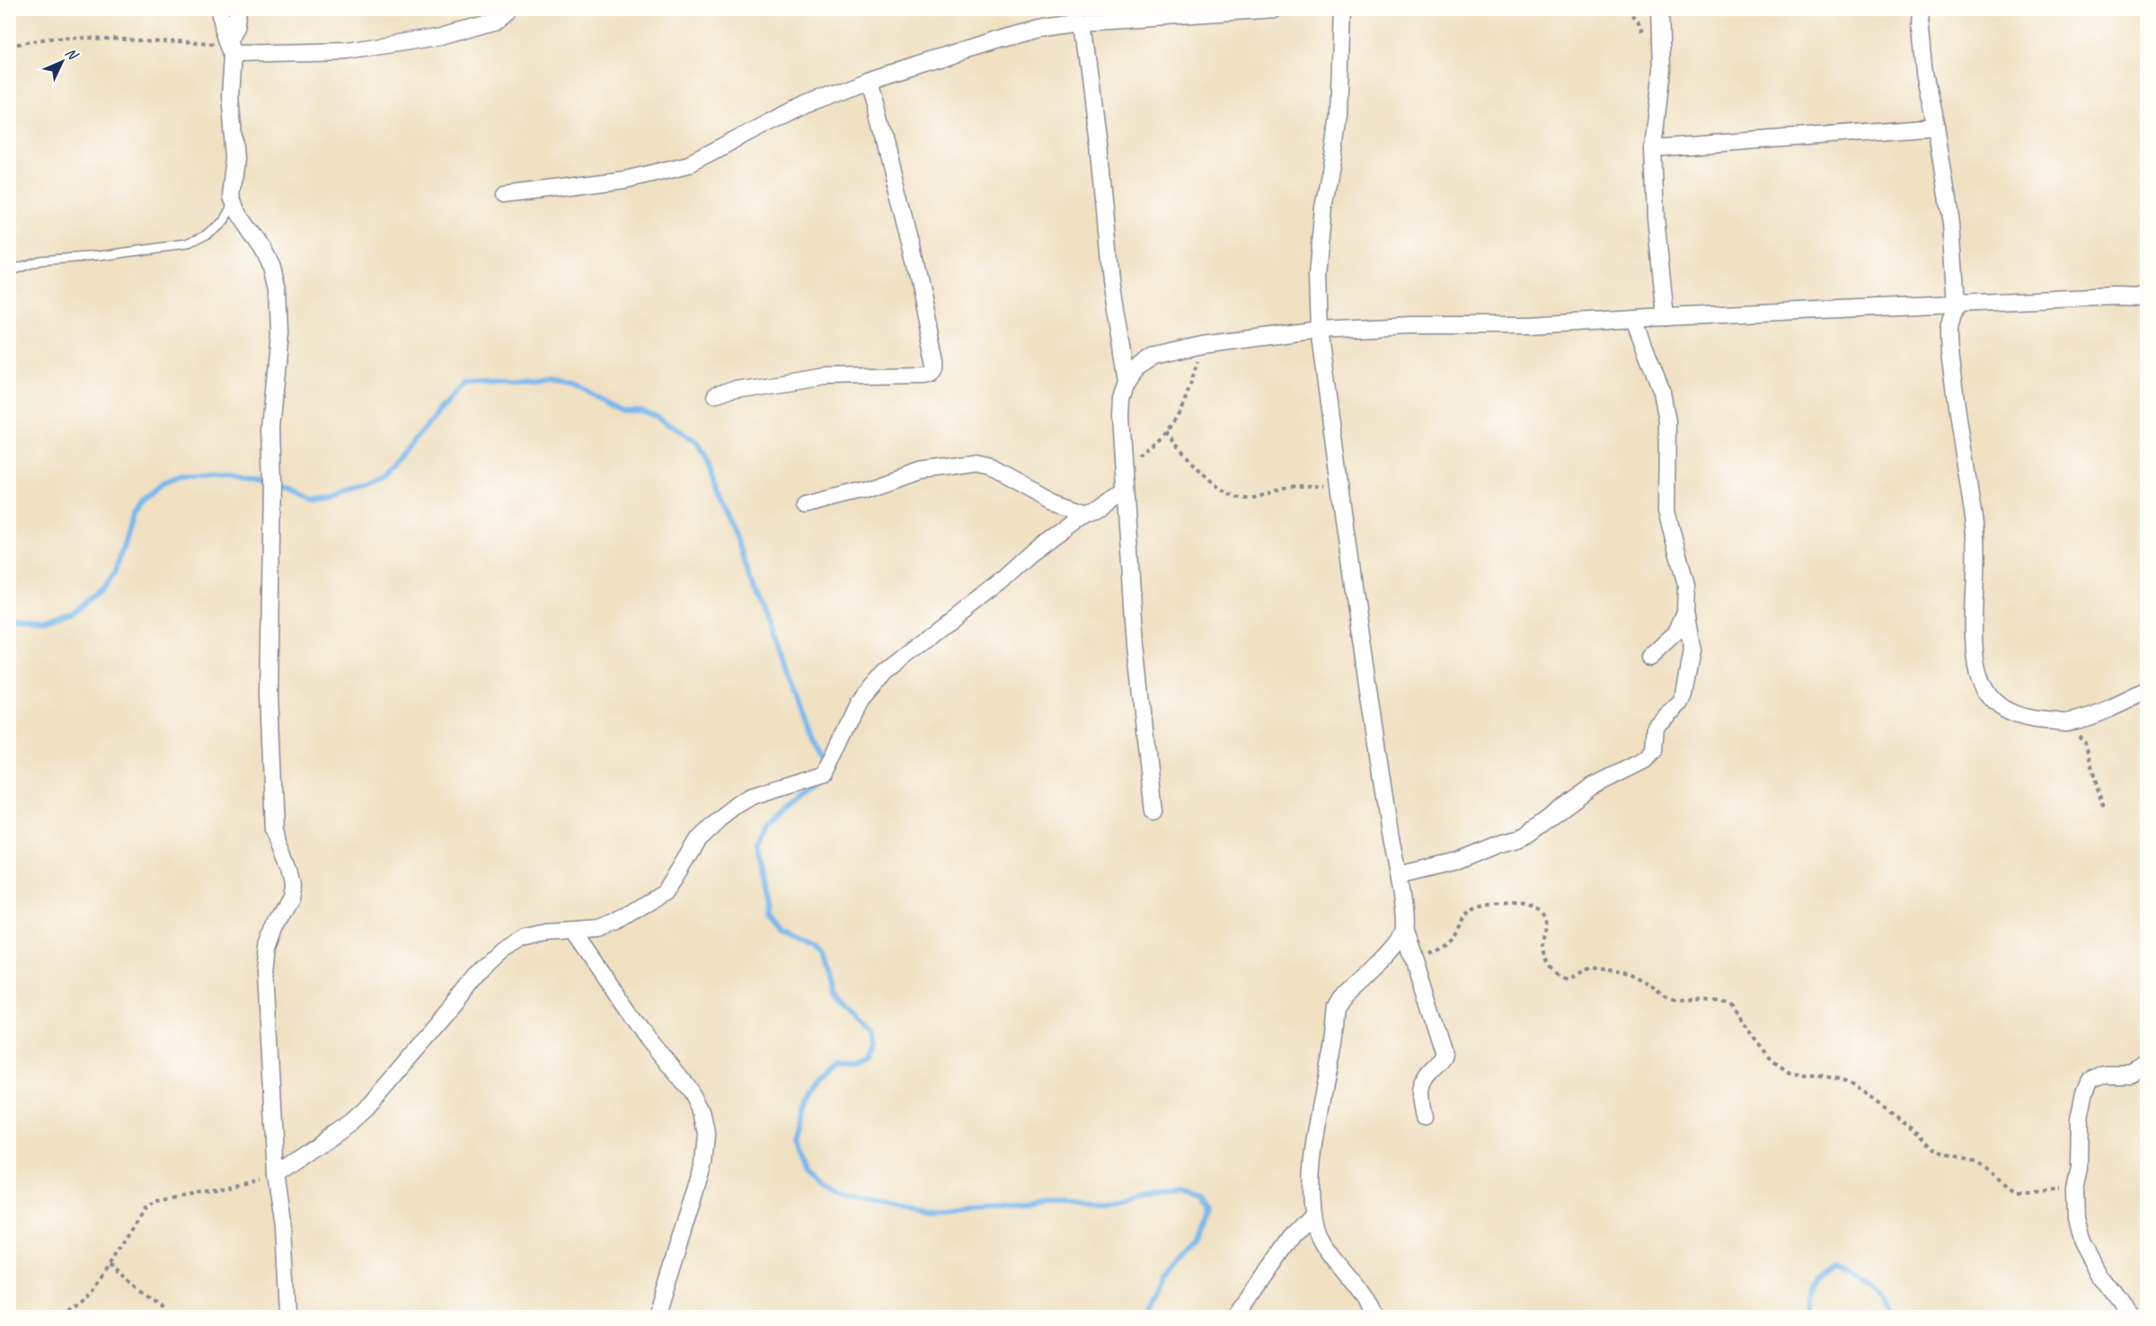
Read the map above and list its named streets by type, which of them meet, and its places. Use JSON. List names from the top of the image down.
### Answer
{
  "north": "top right"
}
